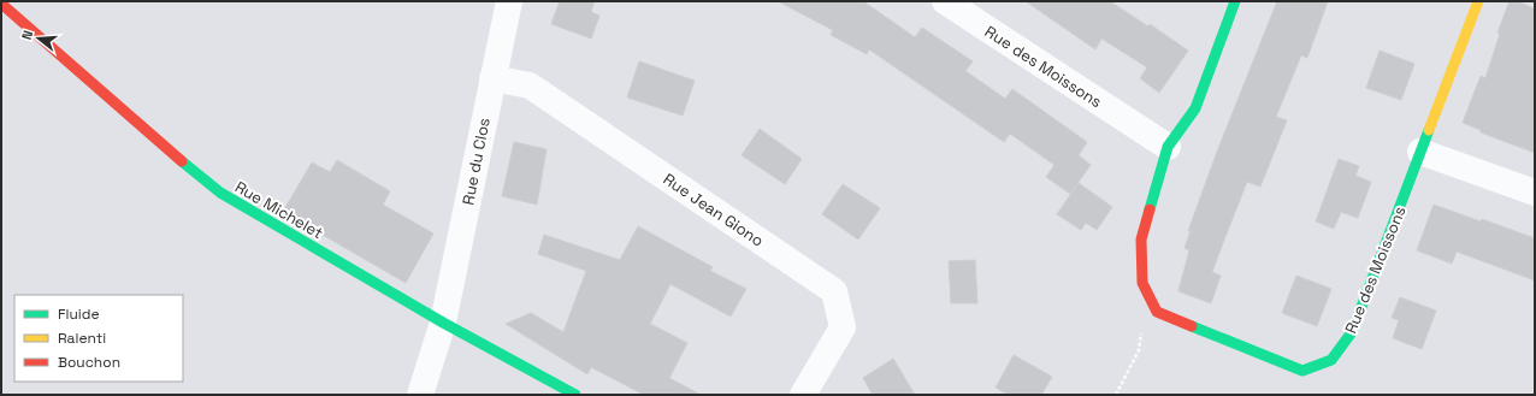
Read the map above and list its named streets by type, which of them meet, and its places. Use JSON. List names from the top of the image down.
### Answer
{
  "streets": {
    "street": [
      "Rue des Moissons",
      "Rue du Clos",
      "Rue Michelet",
      "Rue Jean Giono"
    ]
  },
  "crossings": [
    ["Rue du Clos", "Rue Michelet"],
    ["Rue du Clos", "Rue Jean Giono"]
  ],
  "legend": ["Fluide", "Ralenti", "Bouchon"],
  "north": "left"
}
